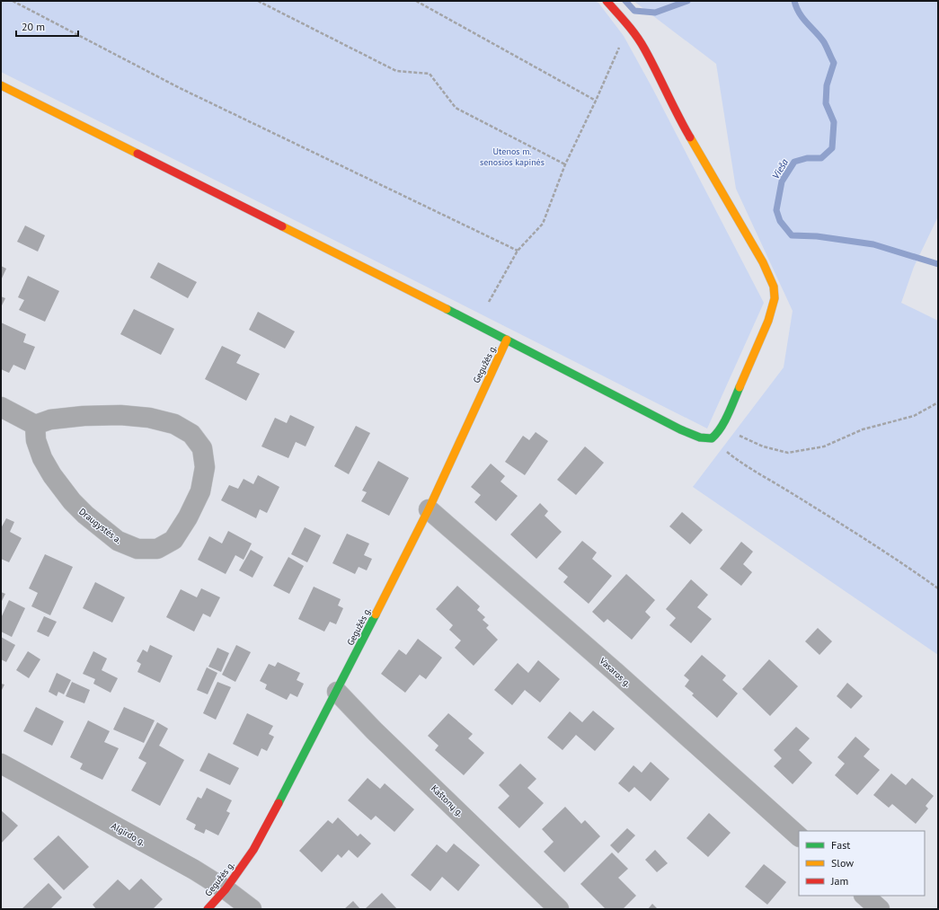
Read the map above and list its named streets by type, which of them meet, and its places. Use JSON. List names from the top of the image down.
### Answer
{
  "streets": {
    "street": [
      "Gegužės g.",
      "Draugystės a.",
      "Vasaros g.",
      "Kaštonų g.",
      "Algirdo g."
    ]
  },
  "crossings": [
    ["Gegužės g.", "Vasaros g."],
    ["Gegužės g.", "Kaštonų g."],
    ["Gegužės g.", "Algirdo g."]
  ],
  "water": ["Vieša"],
  "parks": ["Utenos m. senosios kapinės"],
  "legend": ["Fast", "Slow", "Jam"],
  "scale_bar": "20 m"
}
